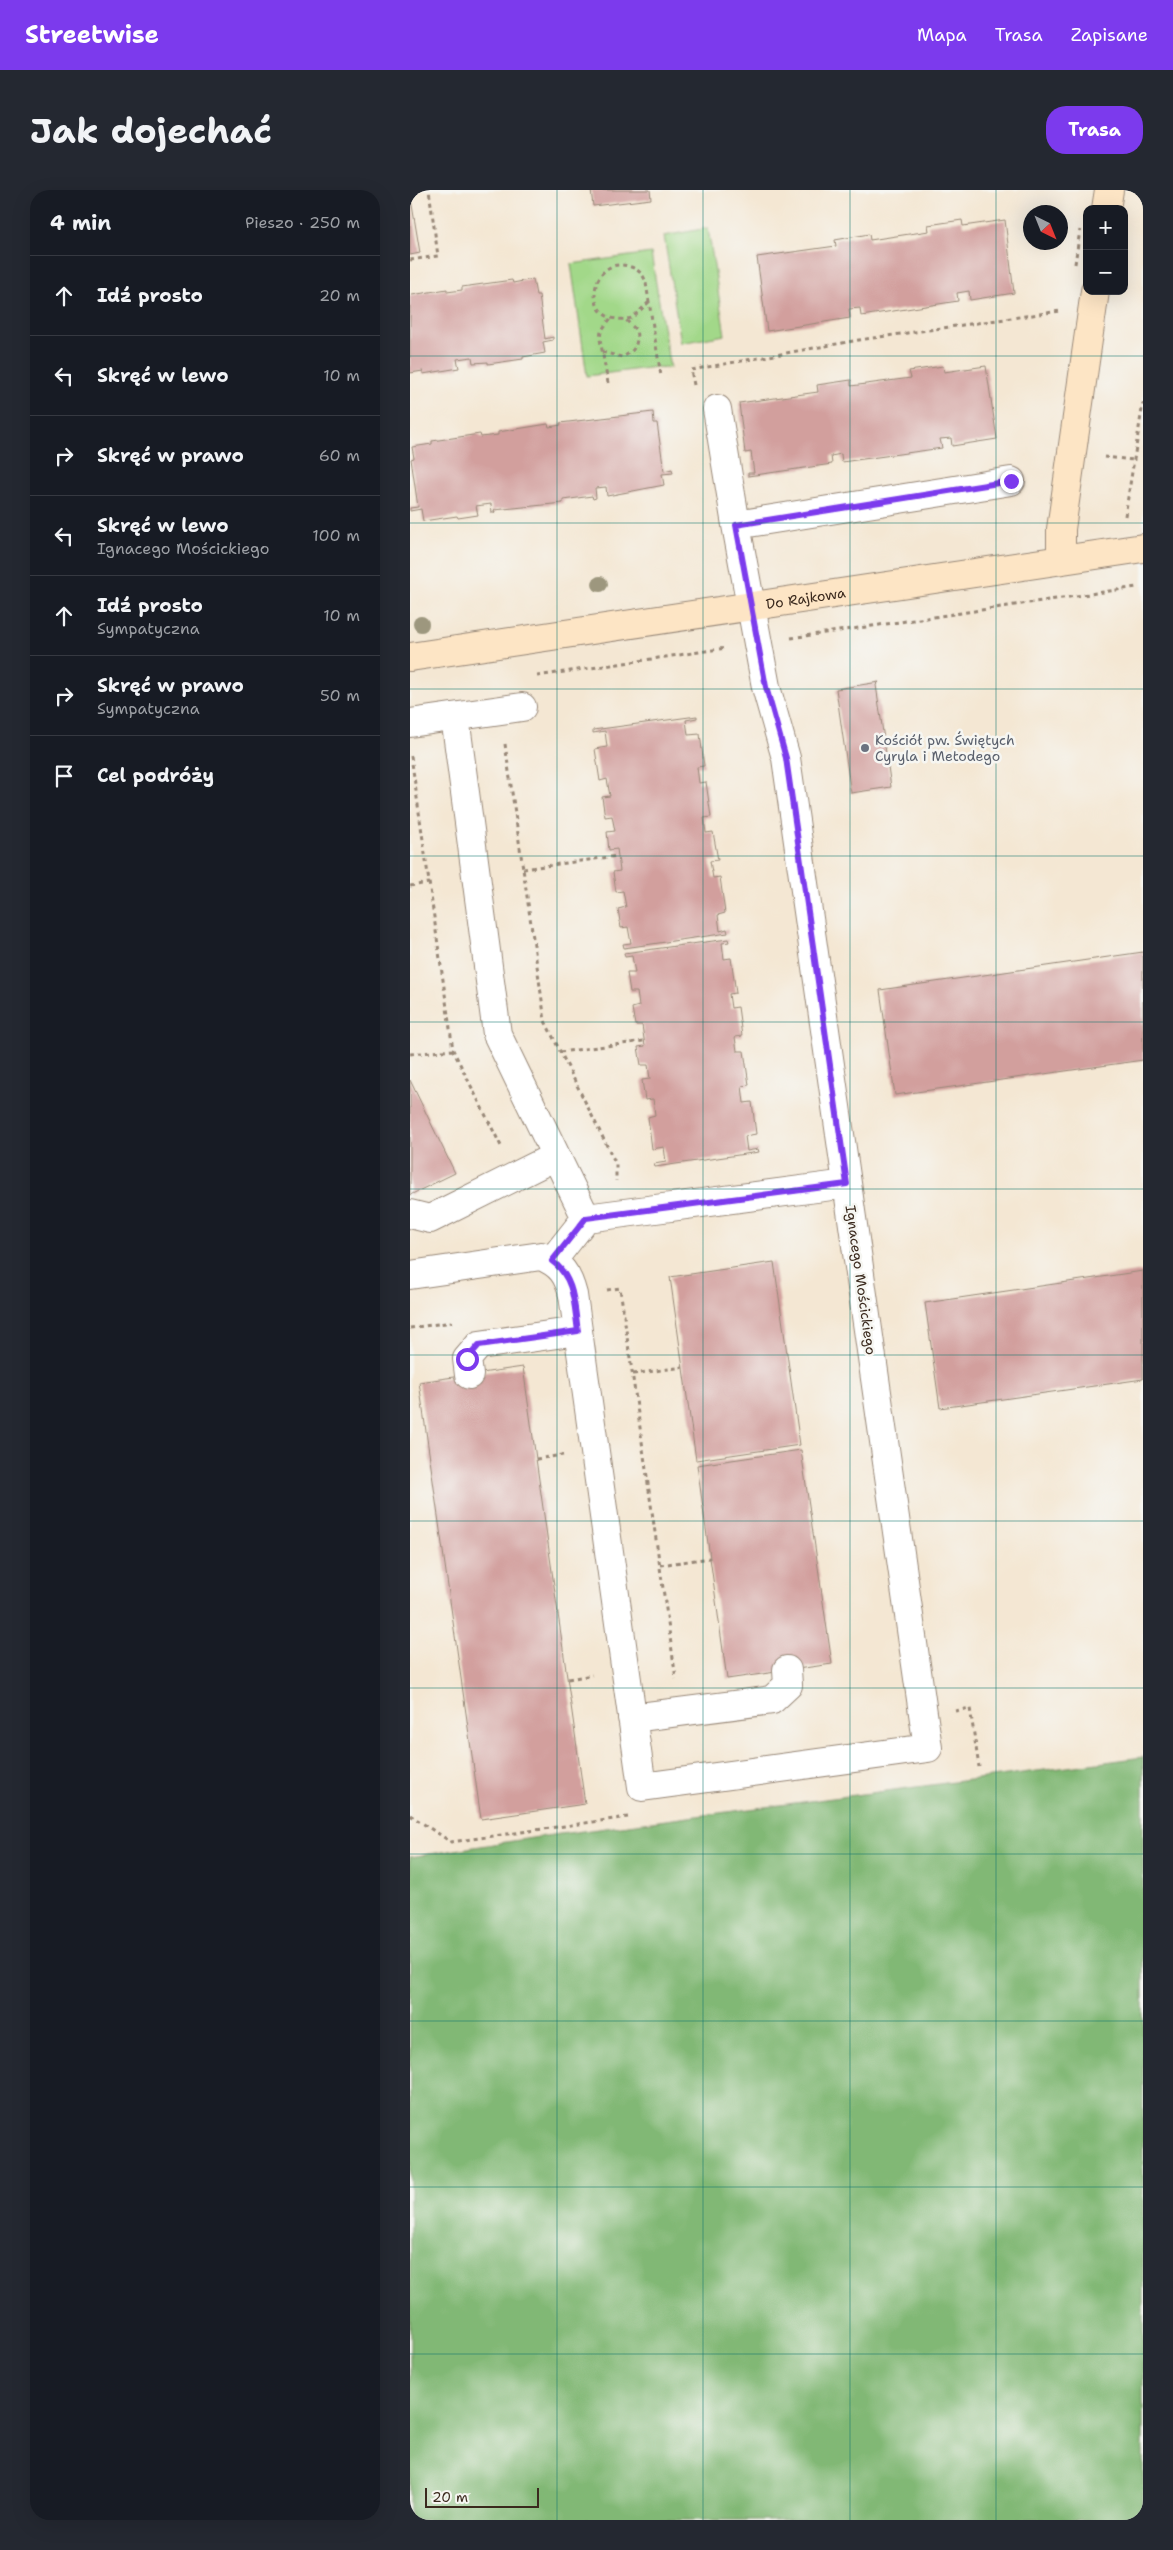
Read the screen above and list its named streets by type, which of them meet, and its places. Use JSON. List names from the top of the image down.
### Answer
{
  "streets": {
    "street": ["Do Rajkowa", "Ignacego Mościckiego"]
  },
  "crossings": [
    ["Do Rajkowa", "Ignacego Mościckiego"]
  ],
  "places": ["Kościół pw. Świętych Cyryla i Metodego"],
  "scale_bar": "20 m",
  "north": "bottom right",
  "page": {
    "header": "Streetwise",
    "nav": ["Mapa", "Trasa", "Zapisane"],
    "buttons": "Trasa",
    "title": "Jak dojechać",
    "heading": ["4 min", "Pieszo · 250 m"],
    "map_buttons": ["+", "−"],
    "list": [
      ["Idź prosto", "20 m"],
      ["Skręć w lewo", "10 m"],
      ["Skręć w prawo", "60 m"],
      ["Skręć w lewo", "Ignacego Mościckiego", "100 m"],
      ["Idź prosto", "Sympatyczna", "10 m"],
      ["Skręć w prawo", "Sympatyczna", "50 m"],
      "Cel podróży"
    ],
    "scale": "20 m"
  }
}
